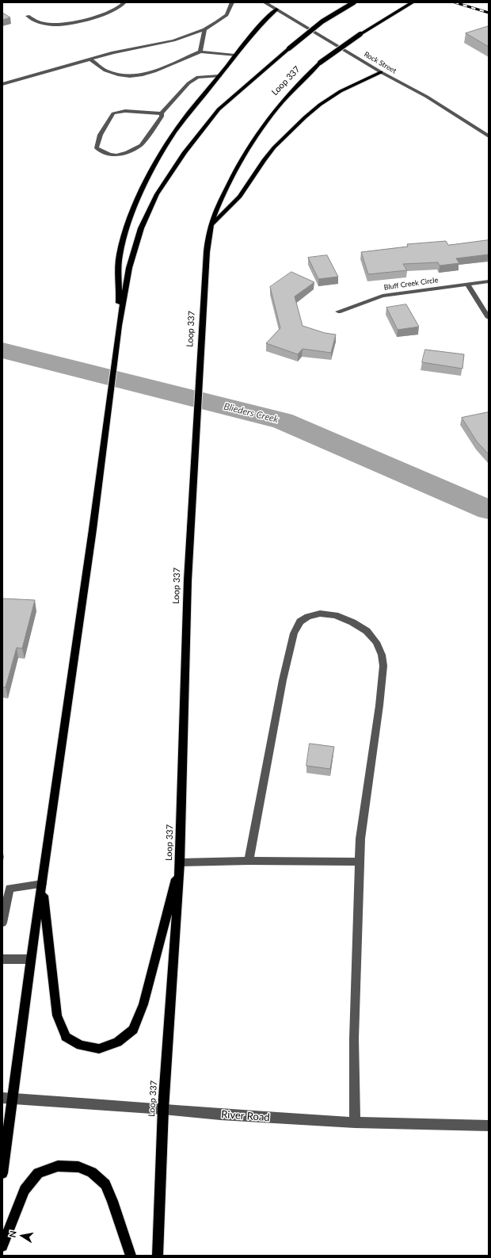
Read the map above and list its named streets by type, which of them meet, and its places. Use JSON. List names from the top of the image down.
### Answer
{
  "streets": {
    "main road": ["Loop 337"],
    "street": ["Rock Street", "Bluff Creek Circle", "River Road"]
  },
  "crossings": [
    ["Loop 337", "River Road"]
  ],
  "water": ["Blieders Creek"],
  "north": "left"
}
